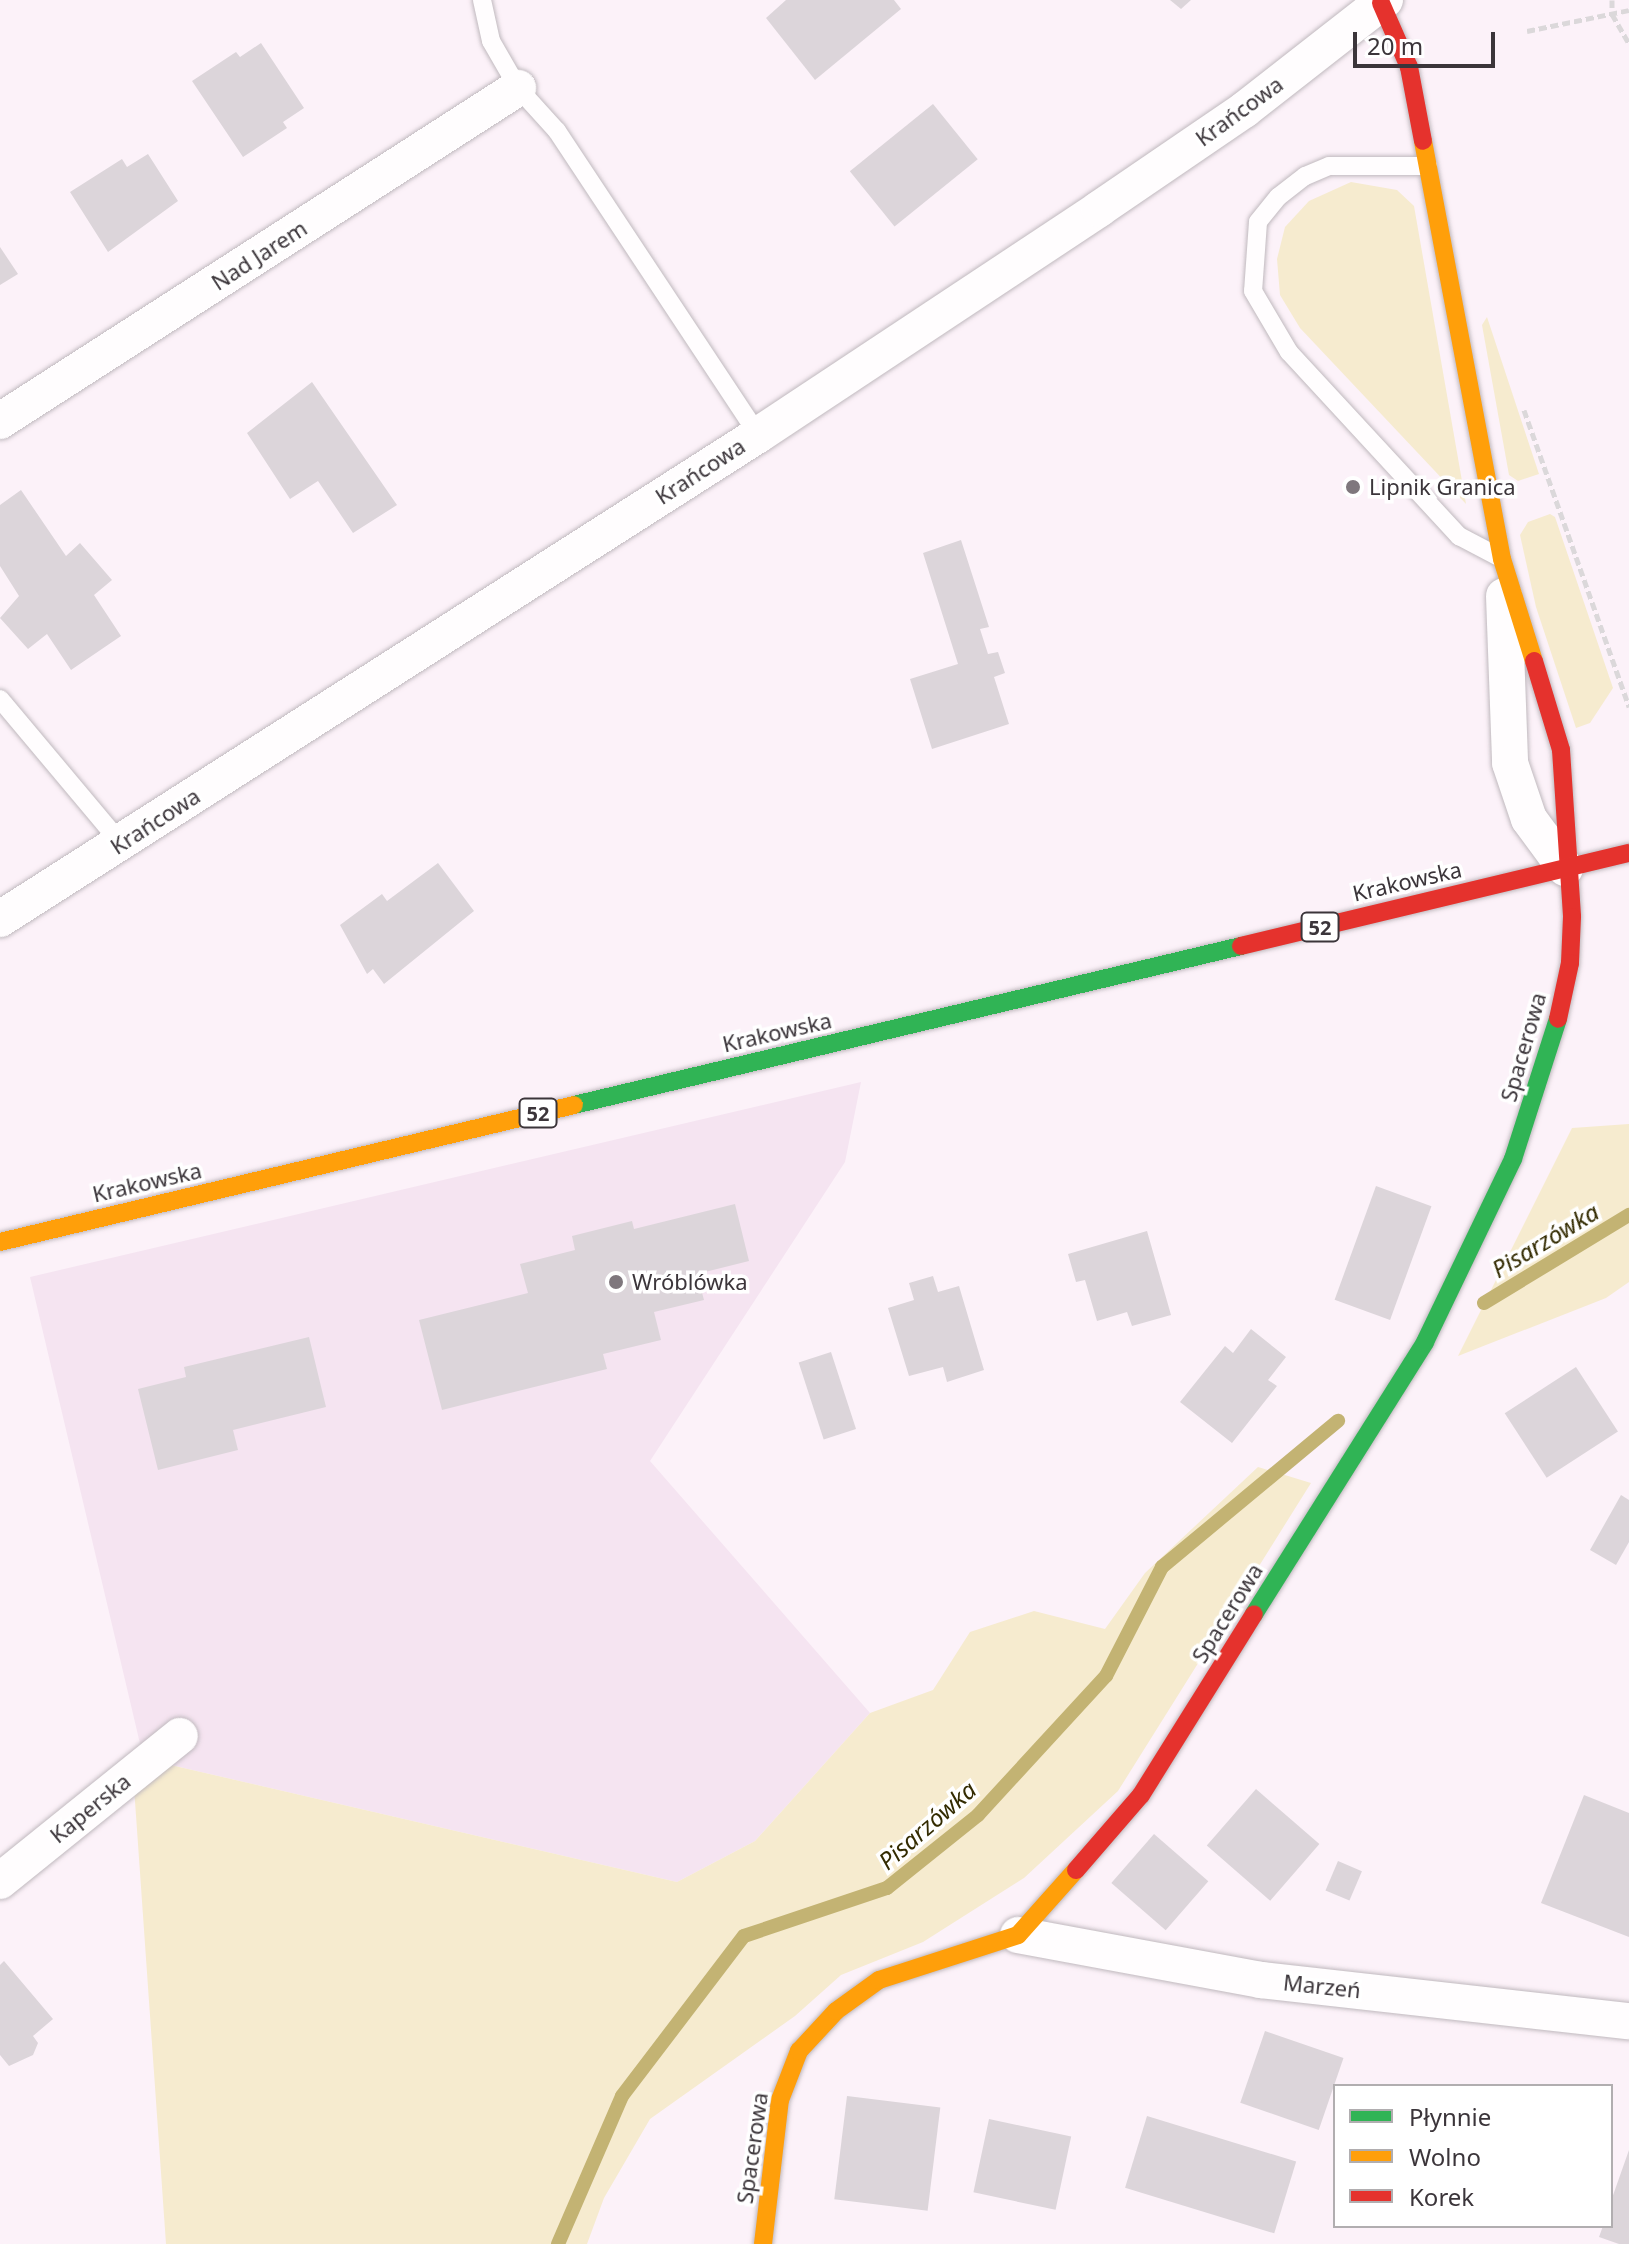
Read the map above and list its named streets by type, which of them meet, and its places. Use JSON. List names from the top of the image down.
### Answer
{
  "streets": {
    "street": [
      "Krańcowa",
      "Nad Jarem",
      "Krakowska",
      "52",
      "Spacerowa",
      "Kaperska",
      "Marzeń"
    ]
  },
  "crossings": [
    ["Krańcowa", "Spacerowa"],
    ["Krakowska", "52"],
    ["Krakowska", "Spacerowa"],
    ["52", "Spacerowa"],
    ["Spacerowa", "Marzeń"]
  ],
  "water": ["Pisarzówka"],
  "places": ["Lipnik Granica", "Wróblówka"],
  "legend": ["Płynnie", "Wolno", "Korek"],
  "scale_bar": "20 m"
}
